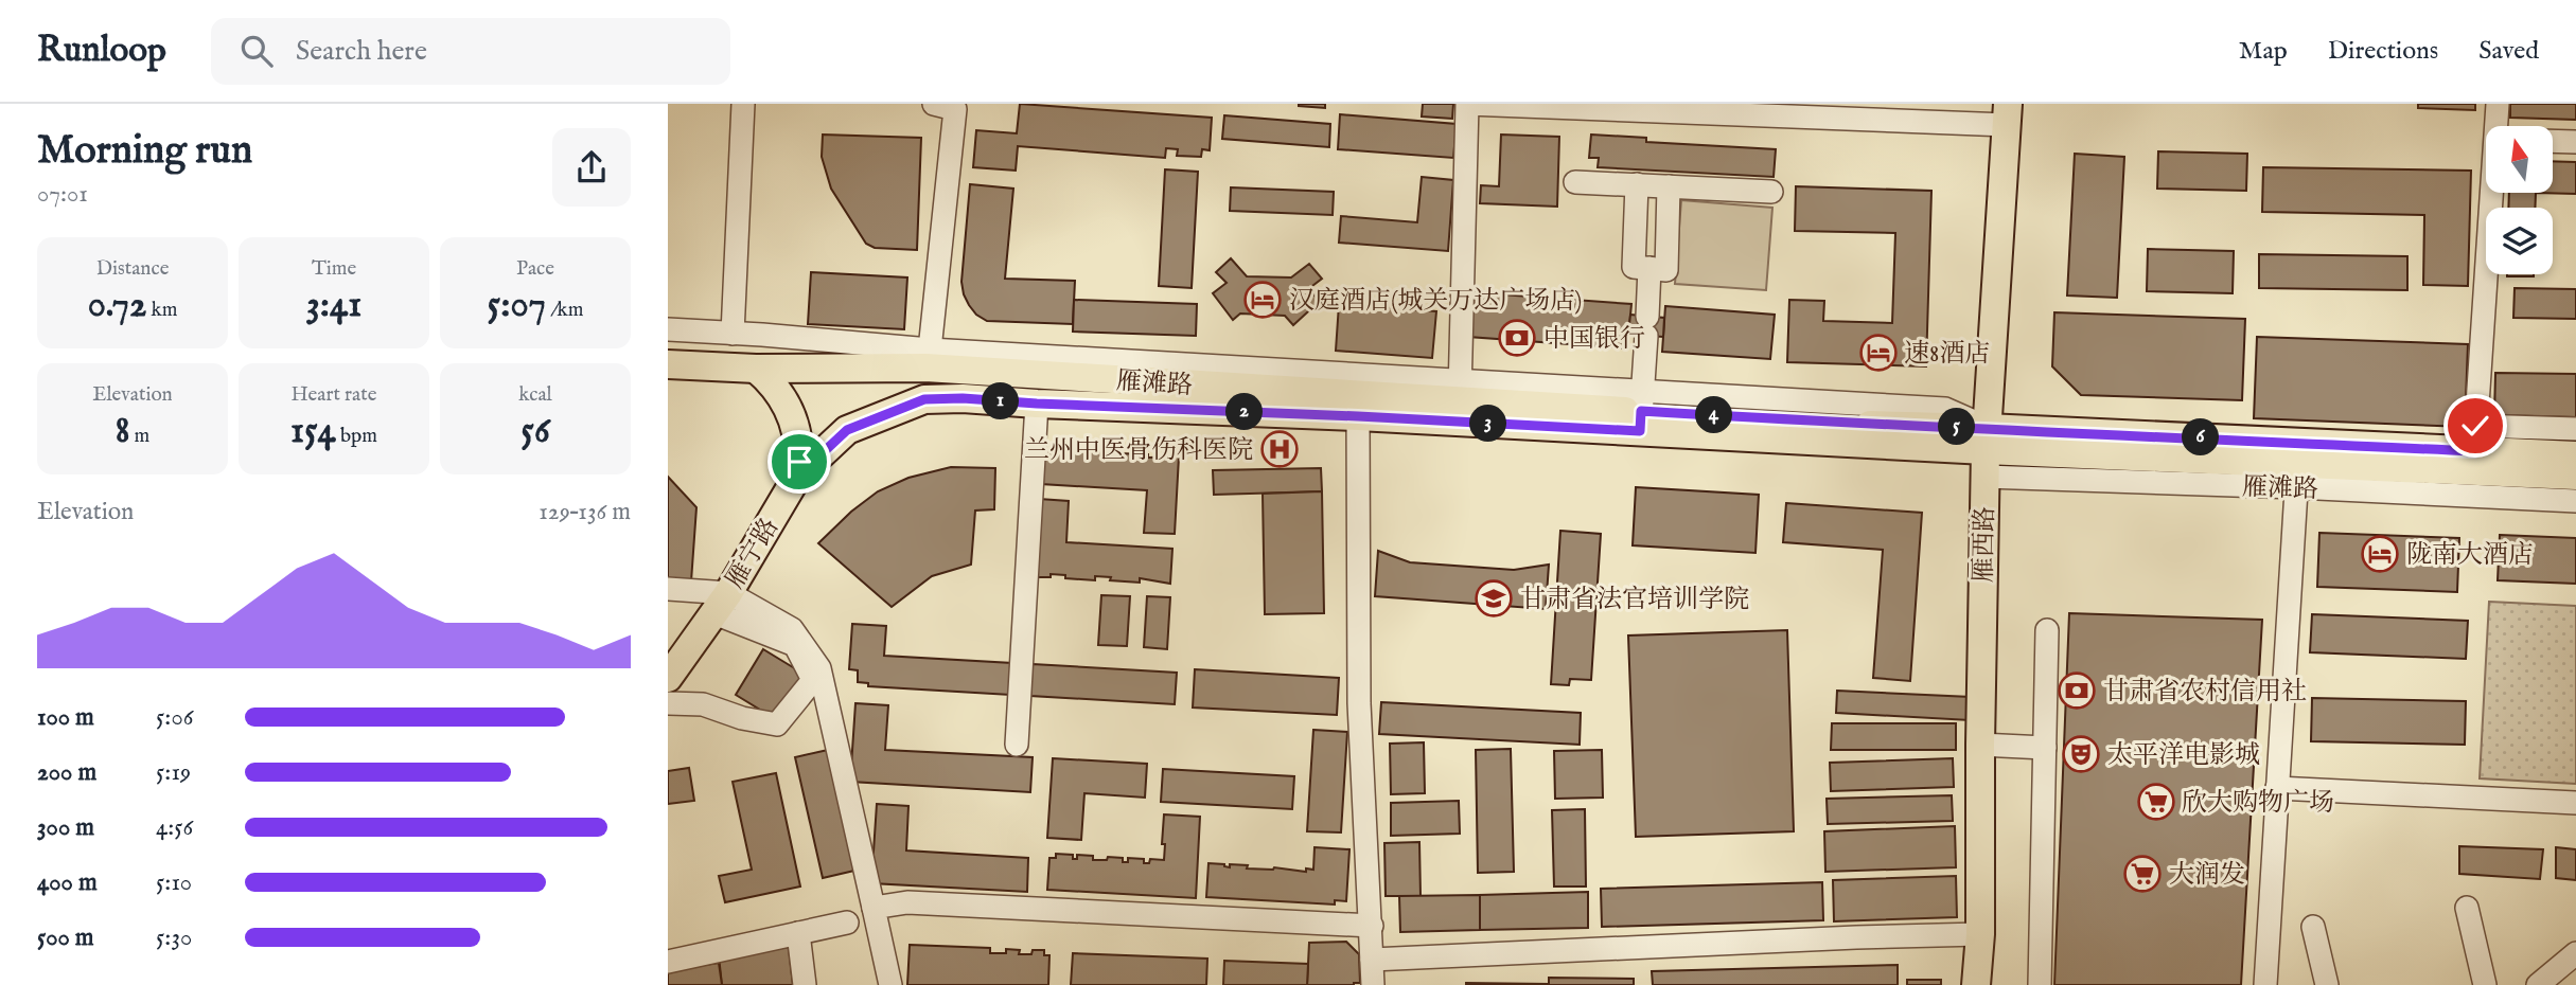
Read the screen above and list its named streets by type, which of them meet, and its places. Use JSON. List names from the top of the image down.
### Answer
{
  "streets": {
    "main road": ["雁滩路", "雁西路", "雁宁路"]
  },
  "crossings": [
    ["雁滩路", "雁西路"],
    ["雁滩路", "雁宁路"]
  ],
  "places": {
    "hotel": ["汉庭酒店(城关万达广场店)", "速8酒店", "陇南大酒店"],
    "bank": ["中国银行", "甘肃省农村信用社"],
    "hospital": ["兰州中医骨伤科医院"],
    "school or university": ["甘肃省法官培训学院"],
    "theatre": ["太平洋电影城"],
    "supermarket": ["欣大购物广场", "大润发"]
  },
  "north": "top",
  "page": {
    "header": "Runloop",
    "search": "Search here",
    "nav": ["Map", "Directions", "Saved"],
    "heading": ["Morning run", "07:01"],
    "stats": [
      ["Distance", "0.72 km"],
      ["Time", "3:41"],
      ["Pace", "5:07 /km"],
      ["Elevation", "8 m"],
      ["Heart rate", "154 bpm"],
      ["kcal", "56"]
    ],
    "pins": [
      "1",
      "2",
      "4",
      "3",
      "5",
      "6"
    ],
    "chart": ["Elevation", "129–136 m"],
    "list": [
      {
        "name": "100 m",
        "note": "5:06"
      },
      {
        "name": "200 m",
        "note": "5:19"
      },
      {
        "name": "300 m",
        "note": "4:56"
      },
      {
        "name": "400 m",
        "note": "5:10"
      },
      {
        "name": "500 m",
        "note": "5:30"
      }
    ]
  }
}
